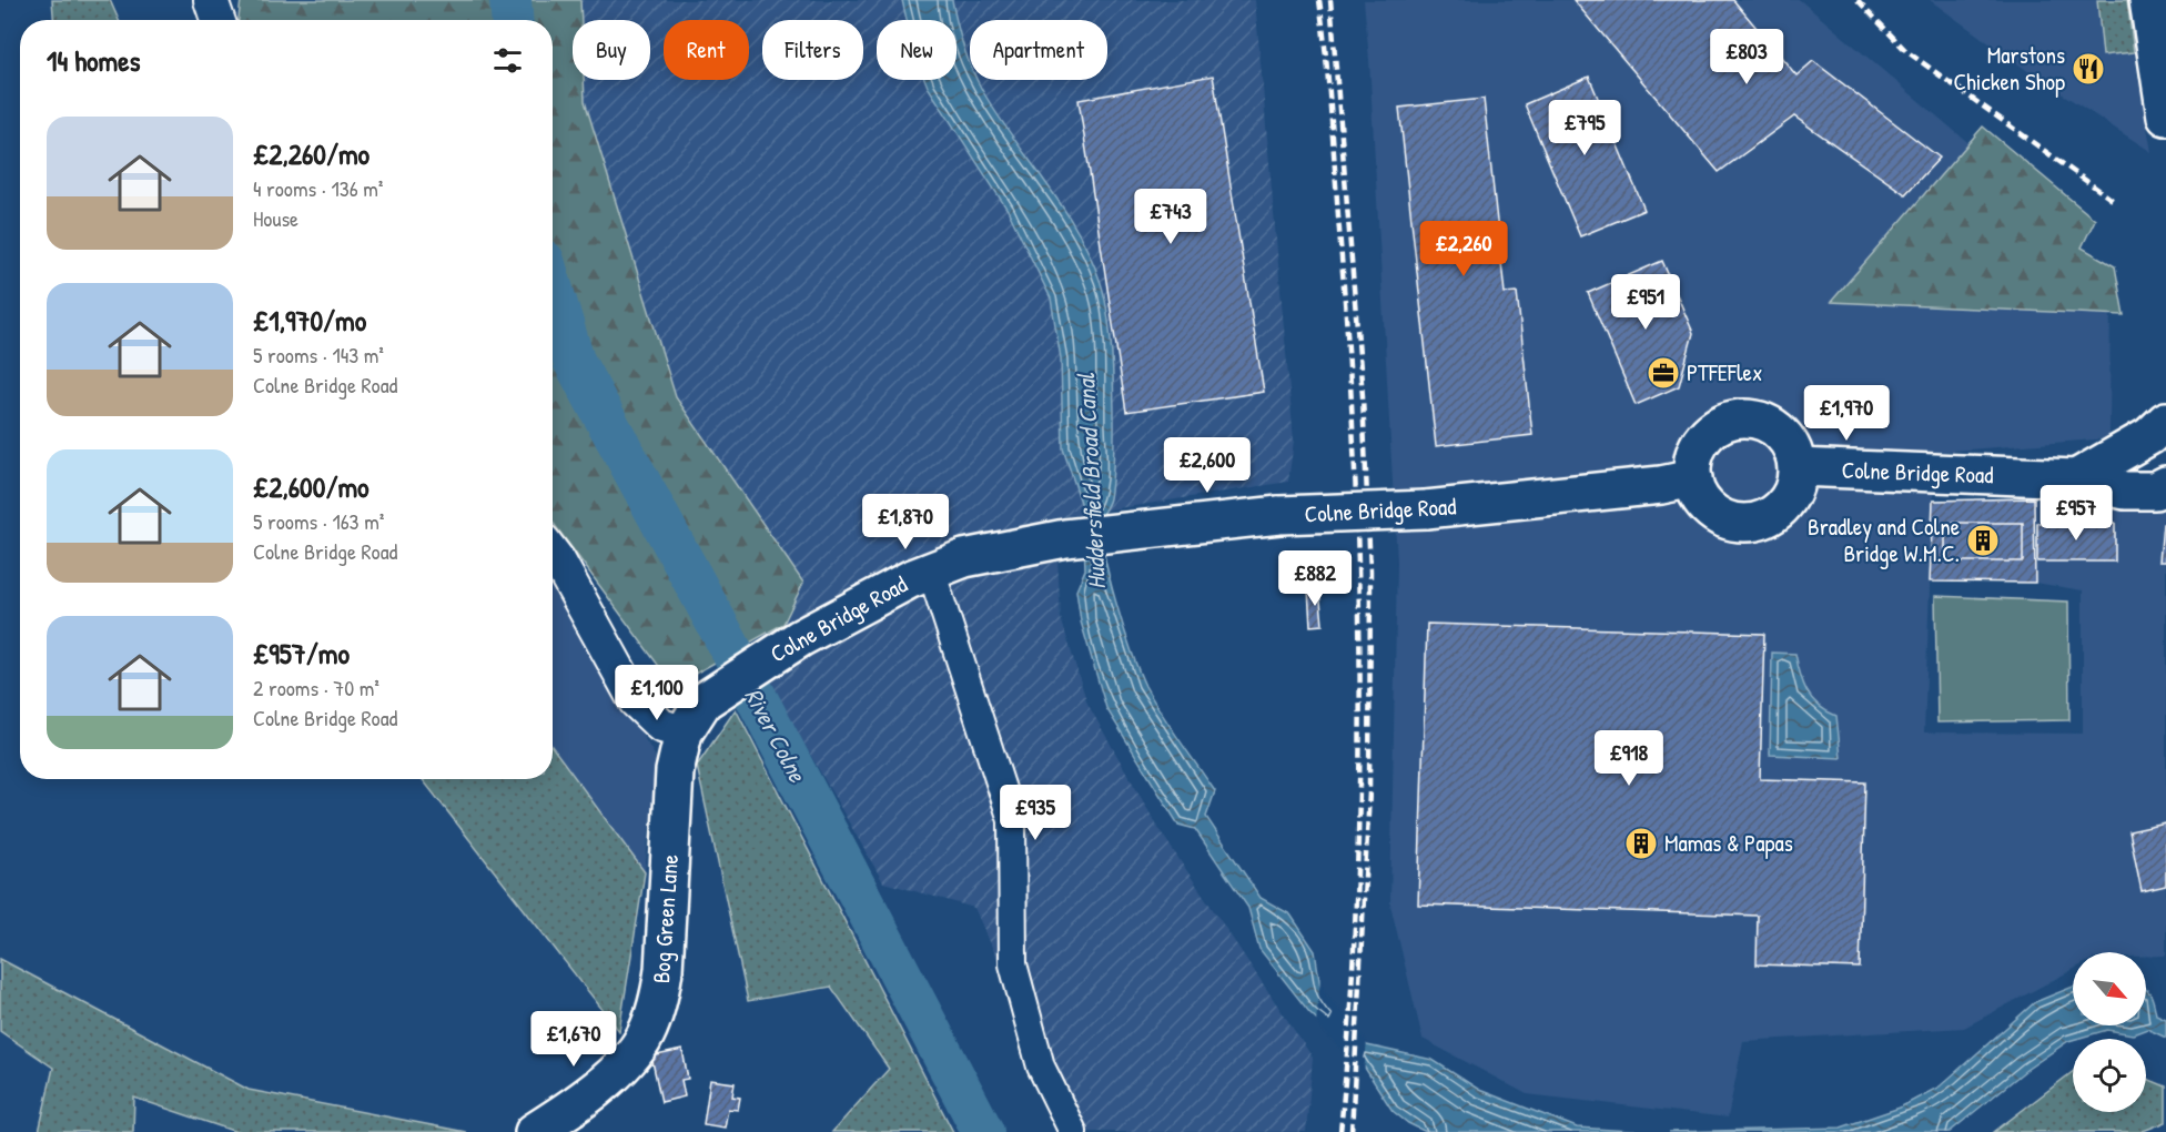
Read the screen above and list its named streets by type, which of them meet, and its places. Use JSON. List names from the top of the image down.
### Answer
{
  "streets": {
    "main road": ["Colne Bridge Road", "Bog Green Lane"]
  },
  "crossings": [
    ["Colne Bridge Road", "Bog Green Lane"]
  ],
  "water": ["Huddersfield Broad Canal", "River Colne"],
  "places": {
    "restaurant": ["Marstons Chicken Shop"],
    "office": ["PTFEFlex"],
    "building": ["Bradley and Colne Bridge W.M.C.", "Mamas & Papas"]
  },
  "north": "bottom right",
  "page": {
    "chip": [
      "Buy",
      "Rent",
      "Filters",
      "New",
      "Apartment"
    ],
    "heading": "14 homes",
    "price": [
      "£803",
      "£795",
      "£743",
      "£2,260",
      "£951",
      "£1,970",
      "£2,600",
      "£957",
      "£1,870",
      "£882",
      "£1,100",
      "£918",
      "£935",
      "£1,670"
    ],
    "list": [
      {
        "name": "£2,260/mo",
        "note": "4 rooms · 136 m² · House"
      },
      {
        "name": "£1,970/mo",
        "note": "5 rooms · 143 m² · Colne Bridge Road"
      },
      {
        "name": "£2,600/mo",
        "note": "5 rooms · 163 m² · Colne Bridge Road"
      },
      {
        "name": "£957/mo",
        "note": "2 rooms · 70 m² · Colne Bridge Road"
      }
    ]
  }
}
